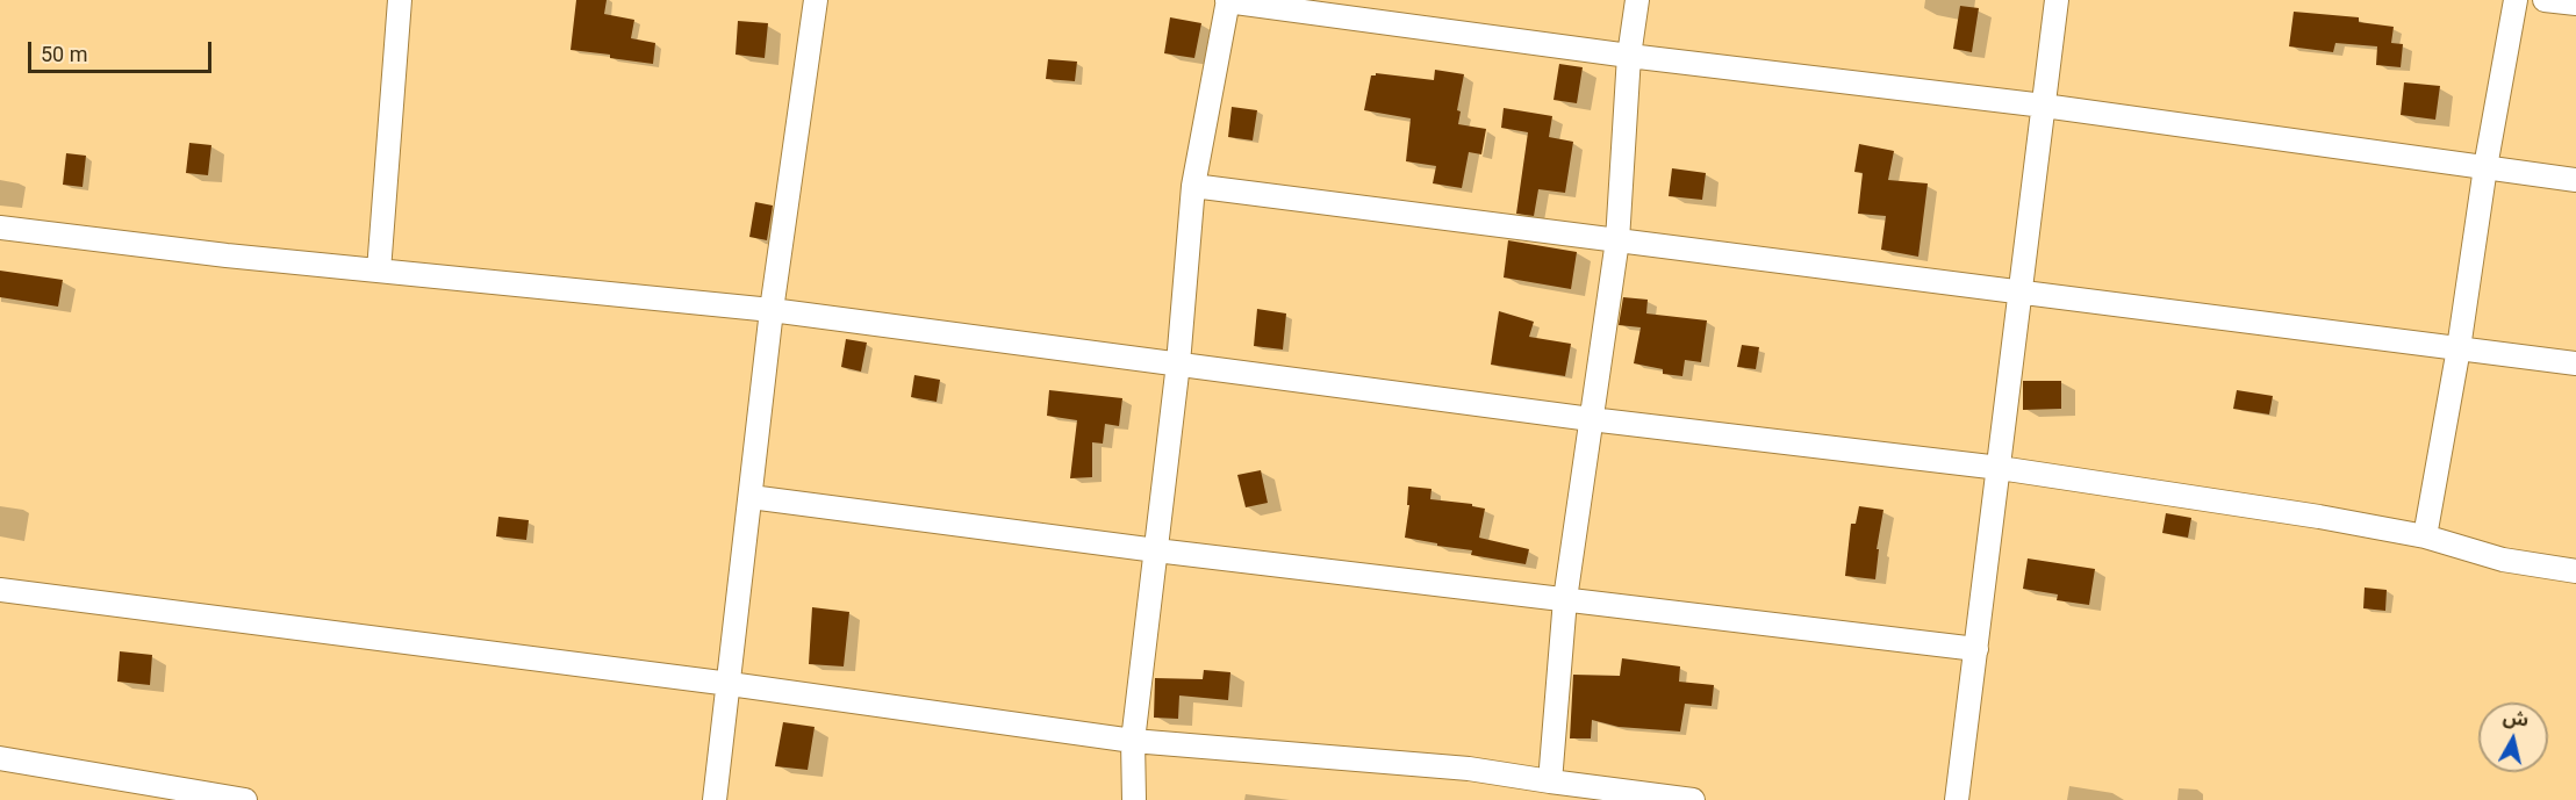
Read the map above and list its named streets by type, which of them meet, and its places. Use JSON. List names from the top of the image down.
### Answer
{
  "scale_bar": "50 m",
  "north": "top"
}
